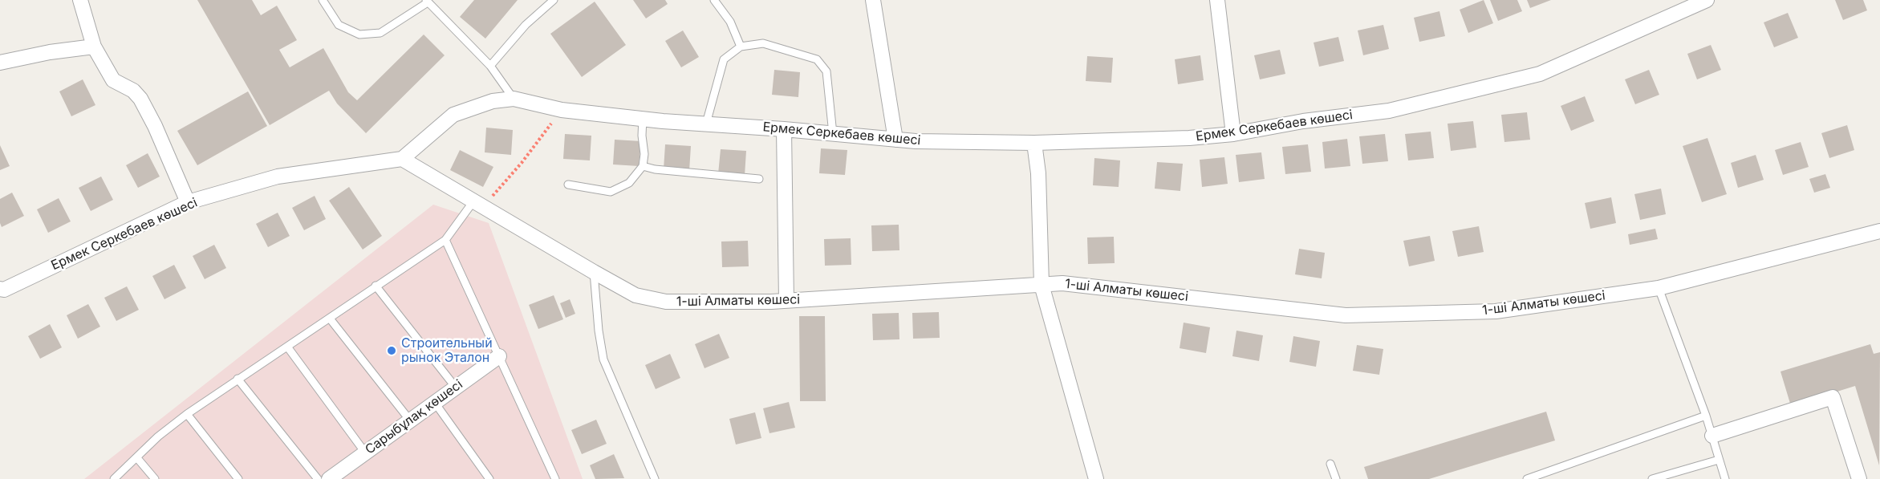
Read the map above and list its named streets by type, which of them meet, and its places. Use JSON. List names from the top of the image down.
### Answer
{
  "streets": {
    "street": ["Ермек Серкебаев көшесі", "1-ші Алматы көшесі", "Сарыбұлақ көшесі"]
  },
  "crossings": [
    ["Ермек Серкебаев көшесі", "1-ші Алматы көшесі"]
  ],
  "places": ["Строительный рынок Эталон"]
}
